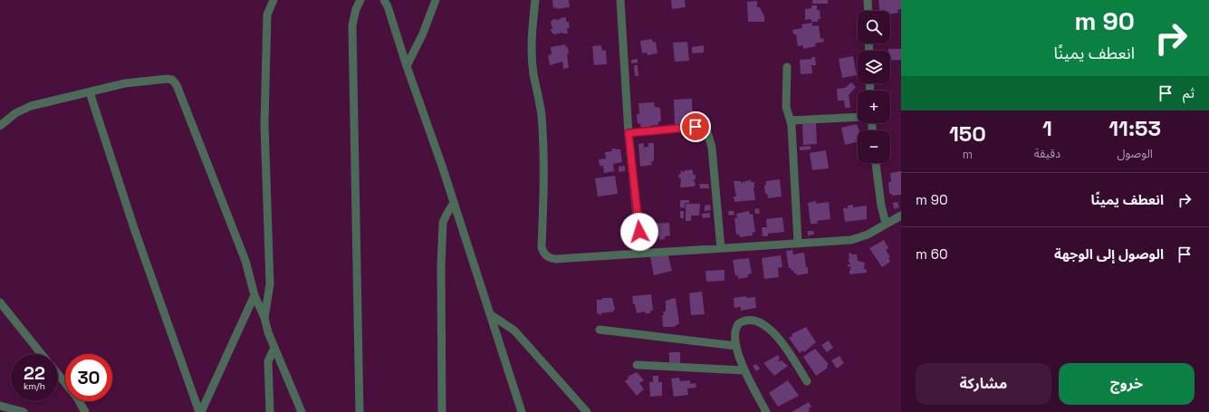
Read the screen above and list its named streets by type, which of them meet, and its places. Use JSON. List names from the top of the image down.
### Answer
{
  "page": {
    "turn": ["90 m", "انعطف يمينًا"],
    "map_buttons": ["+", "−"],
    "then": "ثم",
    "eta": [
      "11:53",
      "الوصول",
      "1",
      "دقيقة",
      "150",
      "m"
    ],
    "list": [
      {
        "name": "انعطف يمينًا",
        "value": "90 m"
      },
      {
        "name": "الوصول إلى الوجهة",
        "value": "60 m"
      }
    ],
    "speed": "22 km/h",
    "limit": "30",
    "buttons": ["خروج", "مشاركة"]
  }
}
